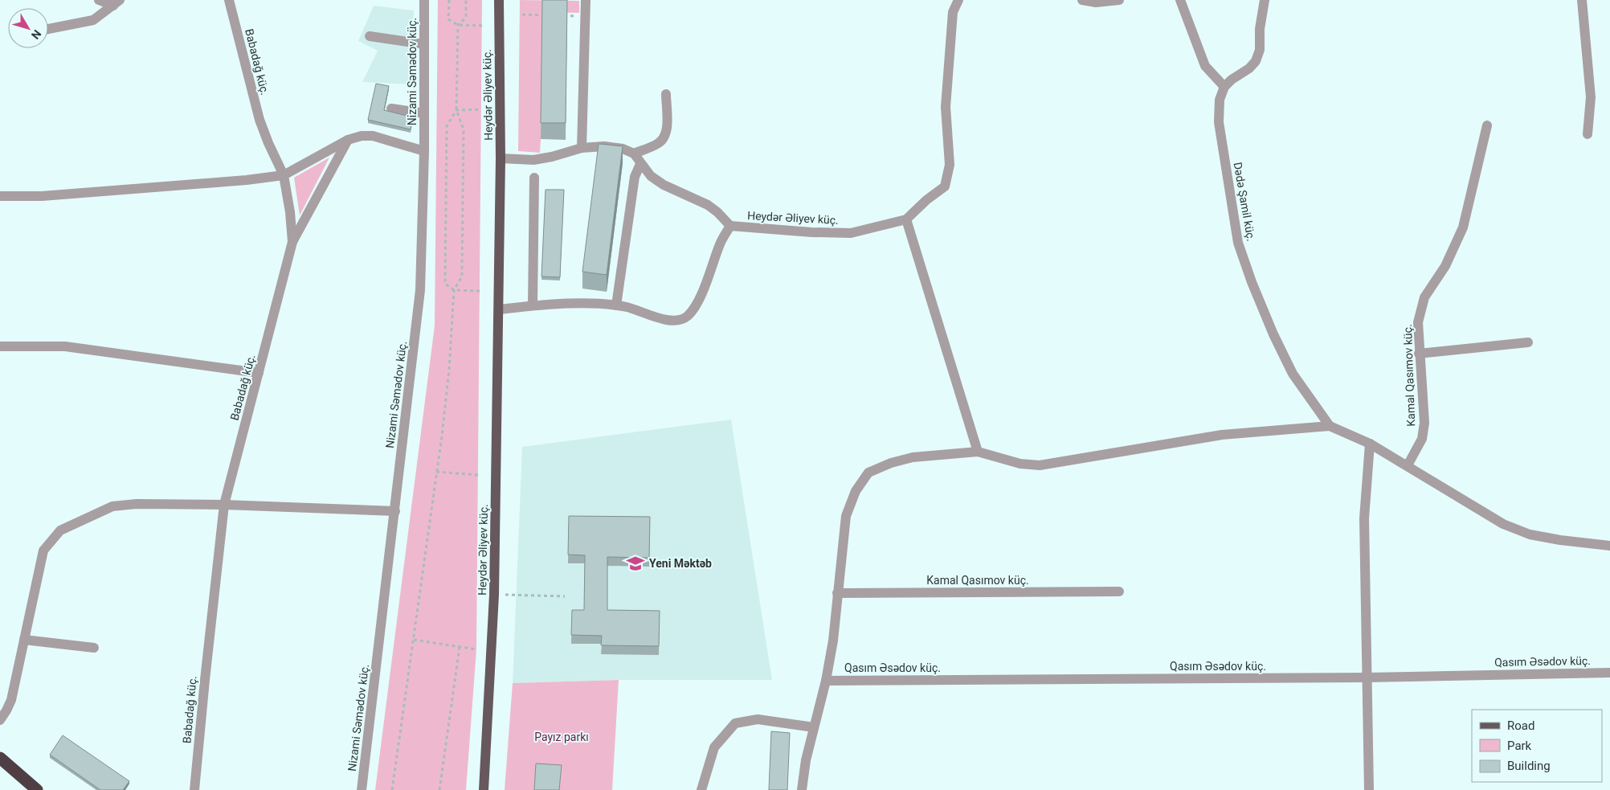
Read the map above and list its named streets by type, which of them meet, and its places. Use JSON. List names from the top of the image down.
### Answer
{
  "streets": {
    "main road": ["Heydər Əliyev küç."],
    "street": [
      "Babadağ küç.",
      "Nizami Səmədov küç.",
      "Dədə Şamil küç.",
      "Kamal Qasımov küç.",
      "Qasım Əsədov küç."
    ]
  },
  "parks": ["Payız parkı"],
  "places": {
    "school or university": ["Yeni Məktəb"]
  },
  "legend": ["Road", "Park", "Building"],
  "north": "bottom right"
}
